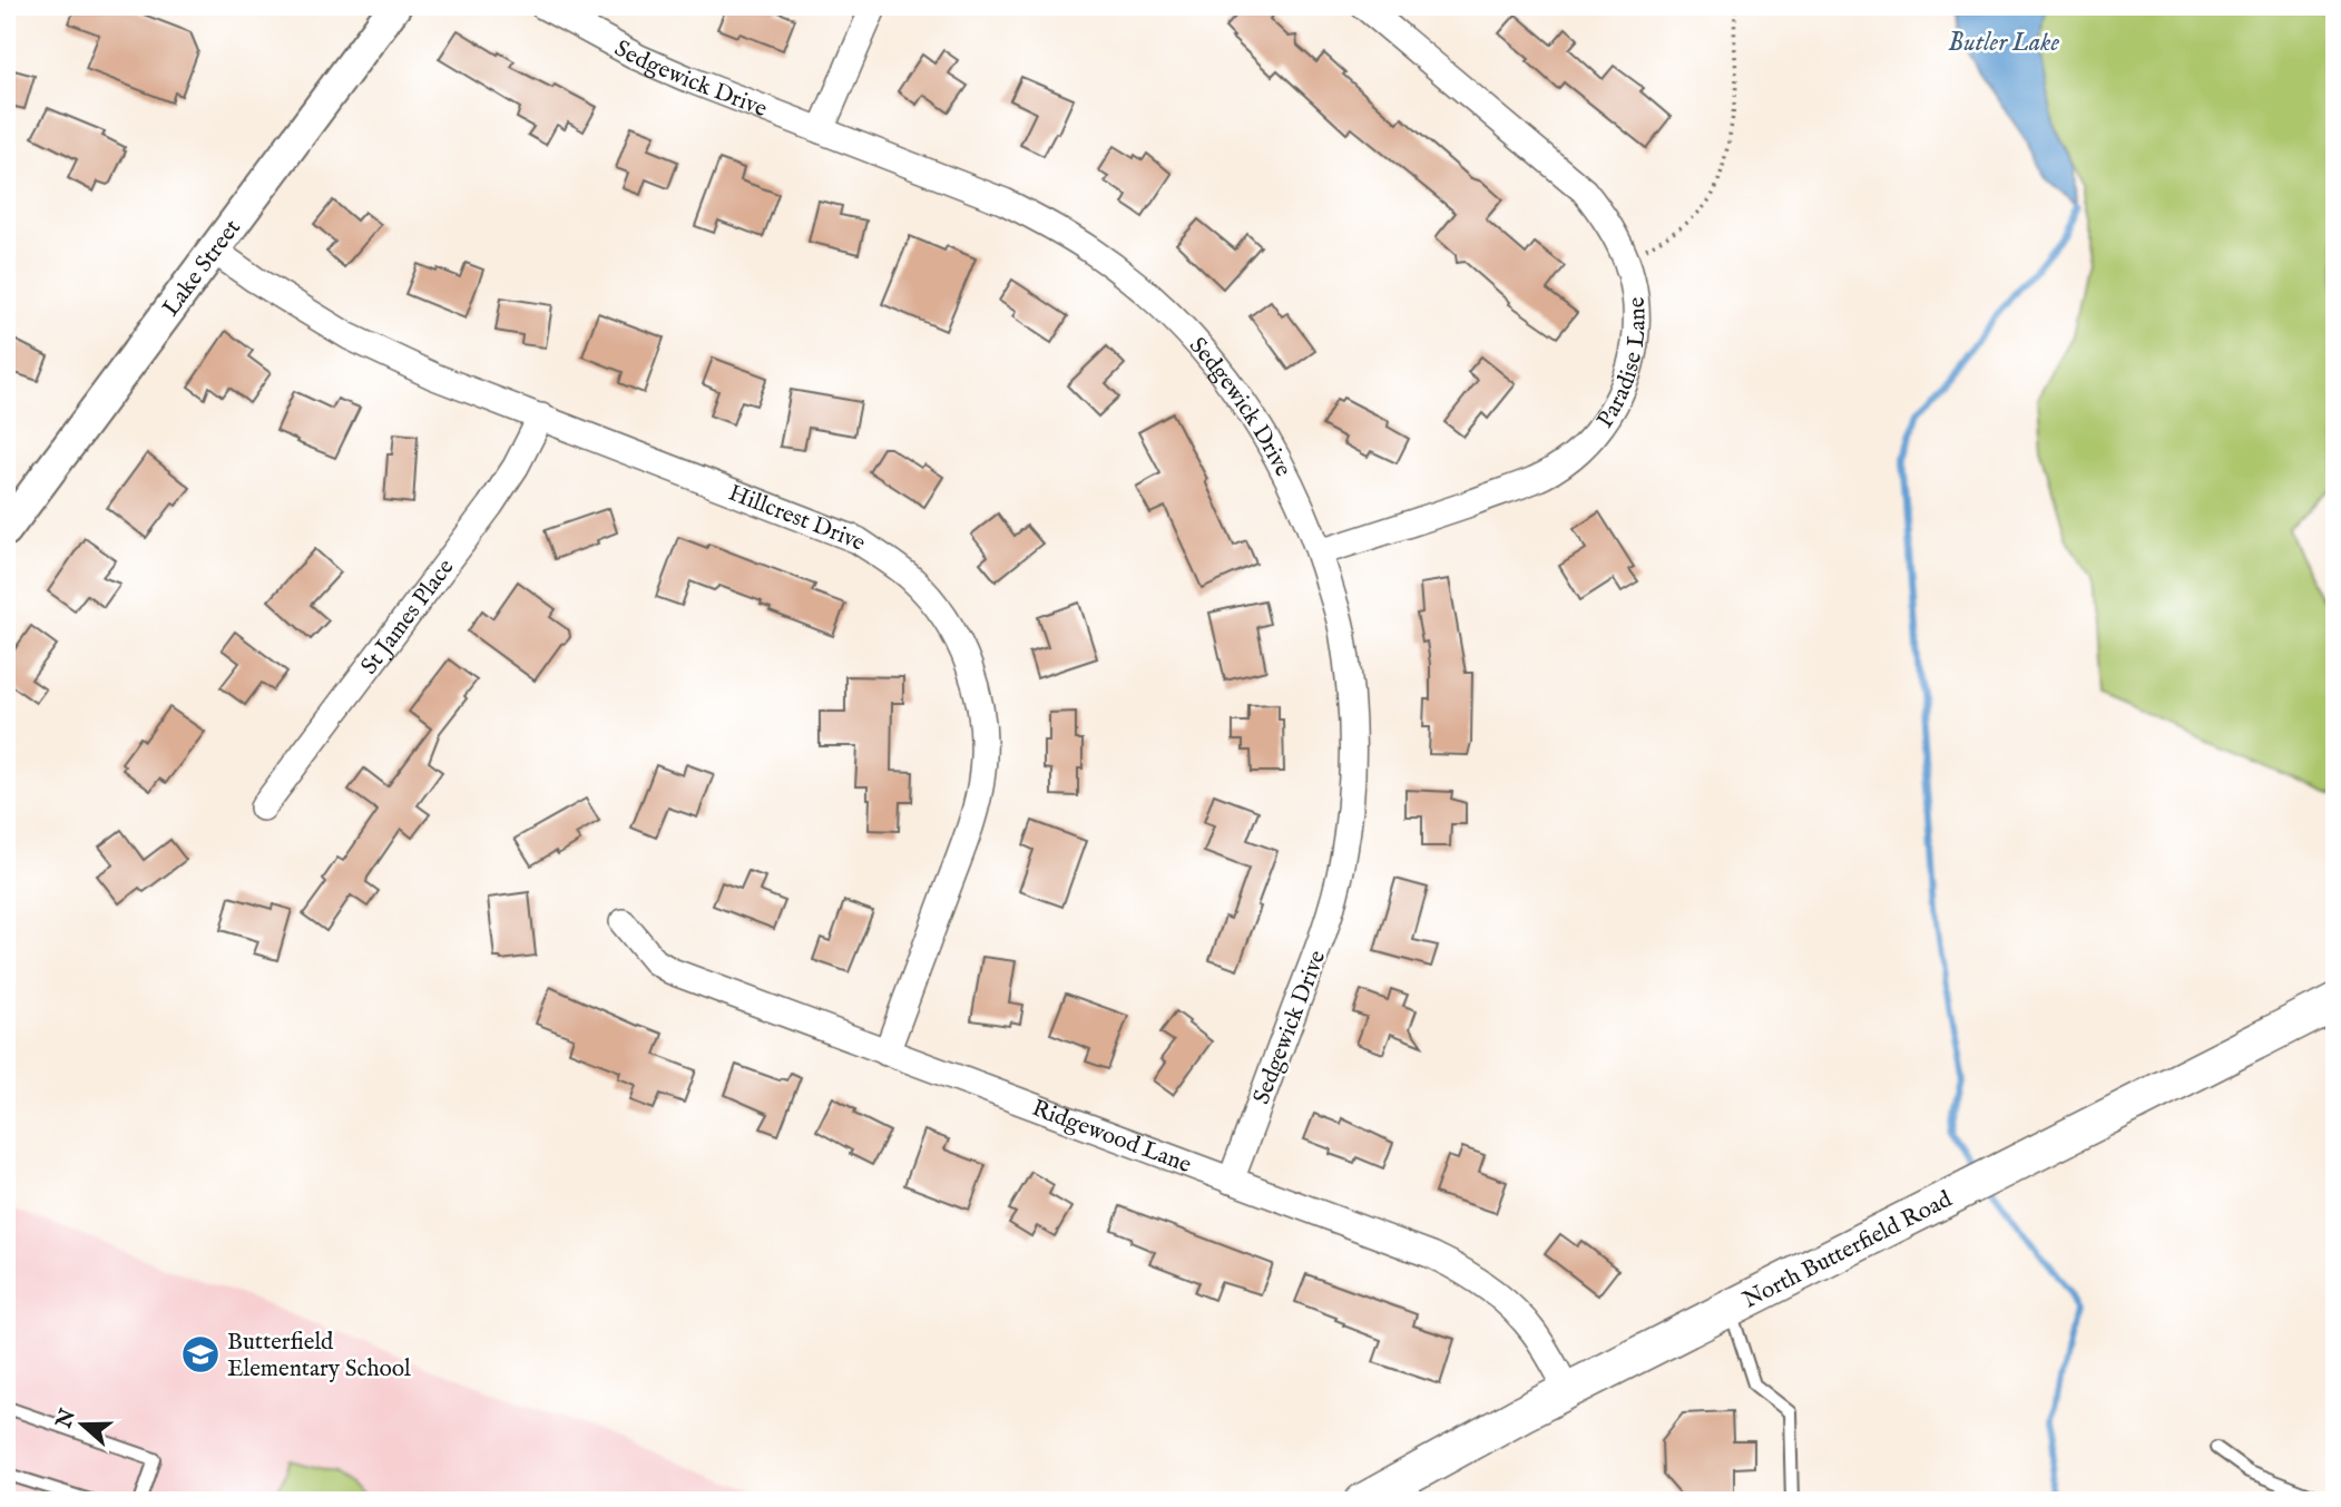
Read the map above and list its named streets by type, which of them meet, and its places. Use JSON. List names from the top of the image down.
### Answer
{
  "streets": {
    "main road": ["North Butterfield Road"],
    "street": [
      "Sedgewick Drive",
      "Lake Street",
      "Paradise Lane",
      "Hillcrest Drive",
      "St James Place",
      "Ridgewood Lane"
    ]
  },
  "crossings": [
    ["Sedgewick Drive", "Paradise Lane"],
    ["Sedgewick Drive", "Ridgewood Lane"],
    ["Lake Street", "Hillcrest Drive"],
    ["Hillcrest Drive", "St James Place"],
    ["Hillcrest Drive", "Ridgewood Lane"],
    ["Ridgewood Lane", "North Butterfield Road"]
  ],
  "water": ["Butler Lake"],
  "places": {
    "school or university": ["Butterfield Elementary School"]
  },
  "north": "left"
}
